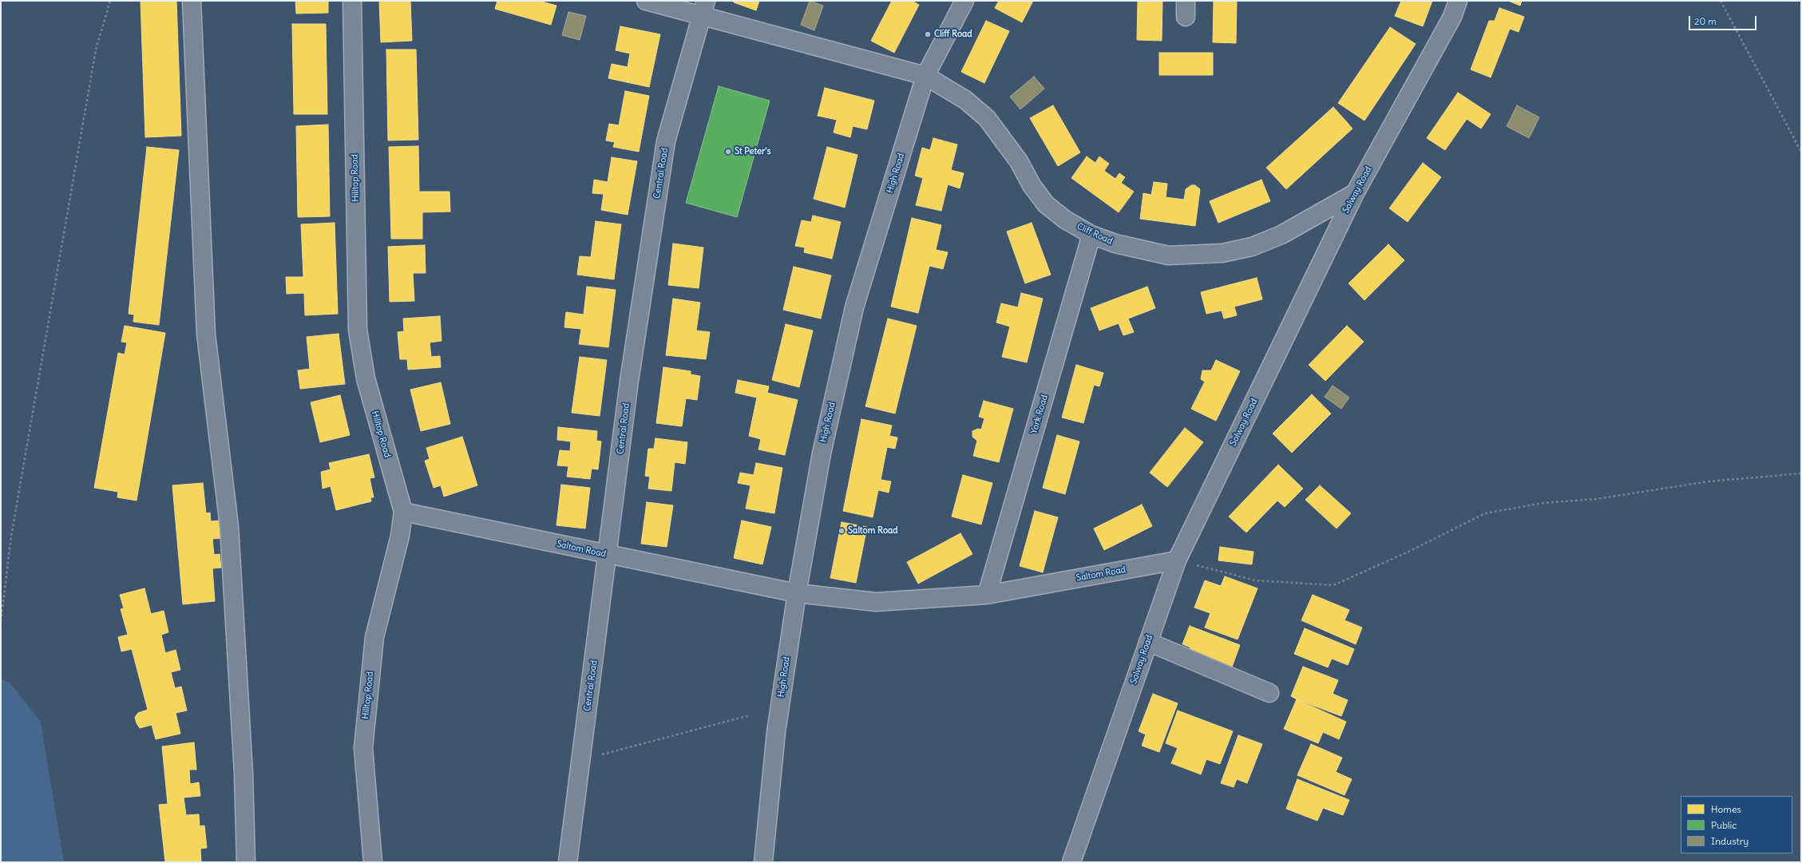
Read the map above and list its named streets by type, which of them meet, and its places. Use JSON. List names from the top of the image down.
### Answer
{
  "streets": {
    "street": [
      "Central Road",
      "High Road",
      "Hilltop Road",
      "Solway Road",
      "Cliff Road",
      "York Road",
      "Saltom Road"
    ]
  },
  "crossings": [
    ["Central Road", "Cliff Road"],
    ["Central Road", "Saltom Road"],
    ["High Road", "Cliff Road"],
    ["High Road", "Saltom Road"],
    ["Hilltop Road", "Saltom Road"],
    ["Solway Road", "Cliff Road"],
    ["Solway Road", "Saltom Road"],
    ["Cliff Road", "York Road"],
    ["York Road", "Saltom Road"]
  ],
  "places": ["Cliff Road", "St Peter's", "Saltom Road"],
  "legend": ["Homes", "Public", "Industry"],
  "scale_bar": "20 m"
}
